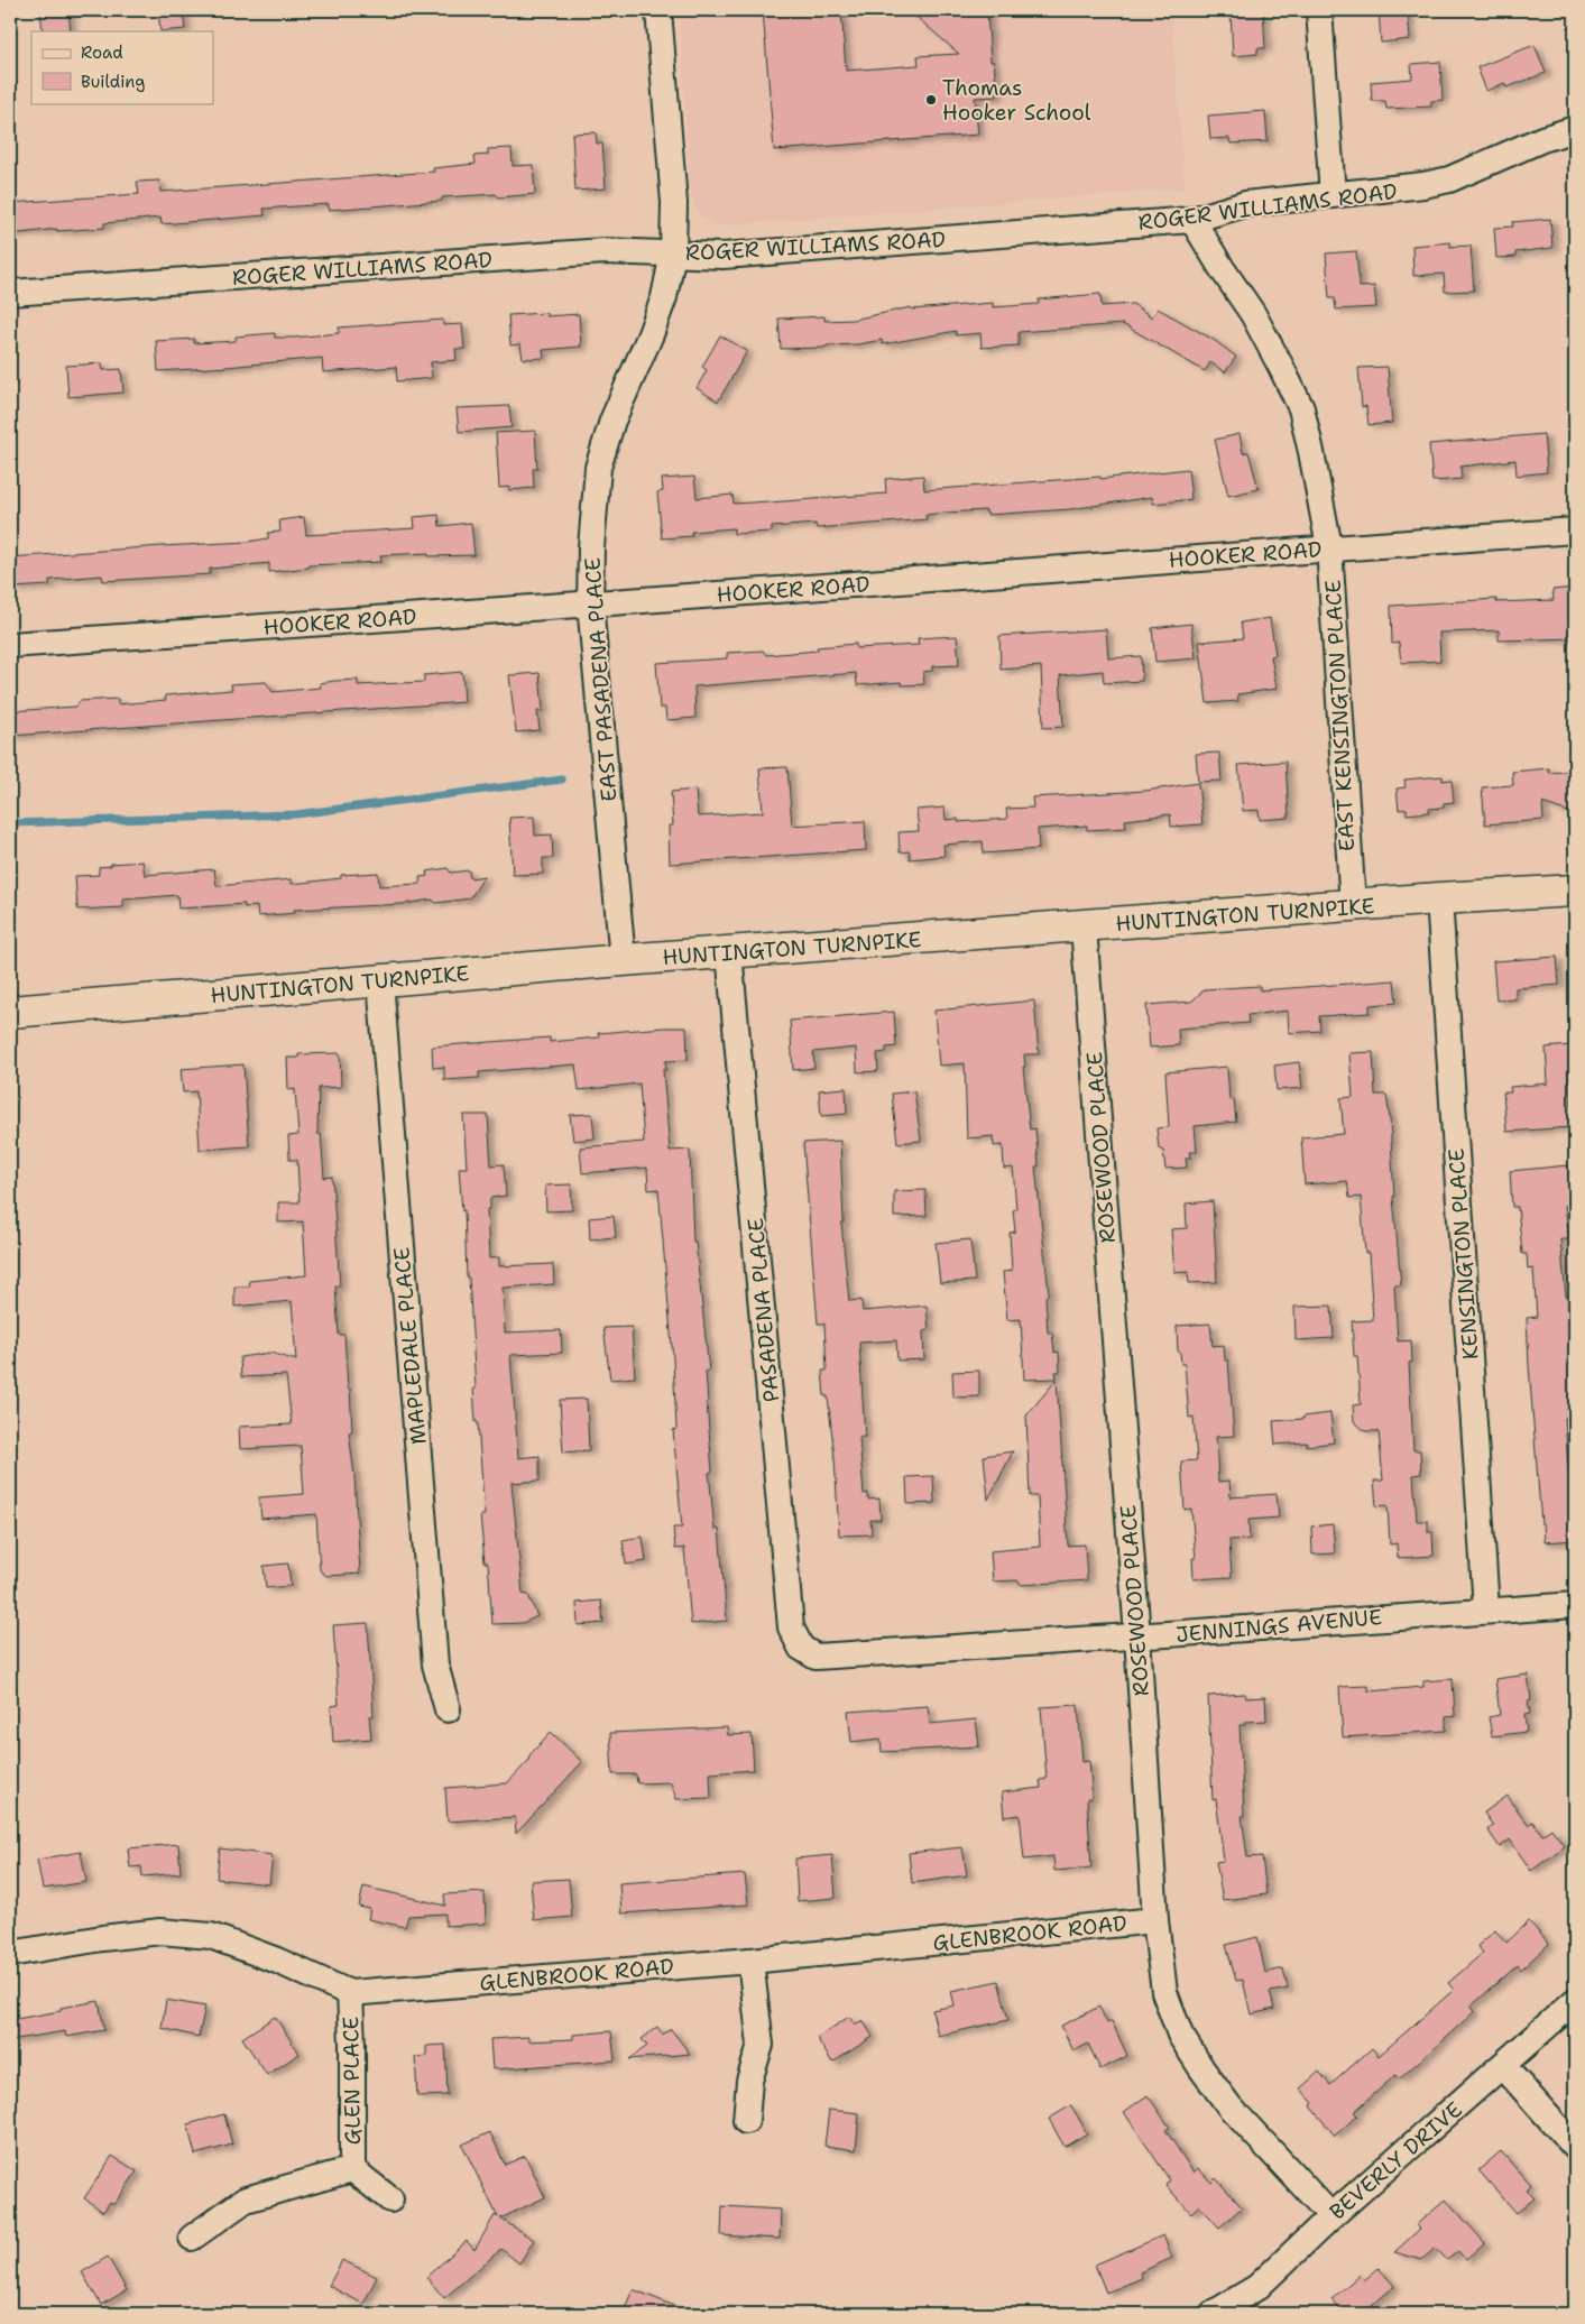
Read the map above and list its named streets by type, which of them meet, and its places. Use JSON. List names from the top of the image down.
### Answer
{
  "streets": {
    "main road": ["HUNTINGTON TURNPIKE"],
    "street": [
      "ROGER WILLIAMS ROAD",
      "HOOKER ROAD",
      "EAST PASADENA PLACE",
      "EAST KENSINGTON PLACE",
      "ROSEWOOD PLACE",
      "KENSINGTON PLACE",
      "PASADENA PLACE",
      "MAPLEDALE PLACE",
      "JENNINGS AVENUE",
      "GLENBROOK ROAD",
      "GLEN PLACE",
      "BEVERLY DRIVE"
    ]
  },
  "crossings": [
    ["ROGER WILLIAMS ROAD", "EAST PASADENA PLACE"],
    ["ROGER WILLIAMS ROAD", "EAST KENSINGTON PLACE"],
    ["HOOKER ROAD", "EAST PASADENA PLACE"],
    ["HOOKER ROAD", "EAST KENSINGTON PLACE"],
    ["EAST PASADENA PLACE", "HUNTINGTON TURNPIKE"],
    ["EAST KENSINGTON PLACE", "HUNTINGTON TURNPIKE"],
    ["HUNTINGTON TURNPIKE", "ROSEWOOD PLACE"],
    ["HUNTINGTON TURNPIKE", "KENSINGTON PLACE"],
    ["HUNTINGTON TURNPIKE", "PASADENA PLACE"],
    ["HUNTINGTON TURNPIKE", "MAPLEDALE PLACE"],
    ["ROSEWOOD PLACE", "JENNINGS AVENUE"],
    ["ROSEWOOD PLACE", "GLENBROOK ROAD"],
    ["ROSEWOOD PLACE", "BEVERLY DRIVE"],
    ["KENSINGTON PLACE", "JENNINGS AVENUE"],
    ["PASADENA PLACE", "JENNINGS AVENUE"],
    ["GLENBROOK ROAD", "GLEN PLACE"]
  ],
  "places": ["Thomas Hooker School"],
  "legend": ["Road", "Building"]
}
